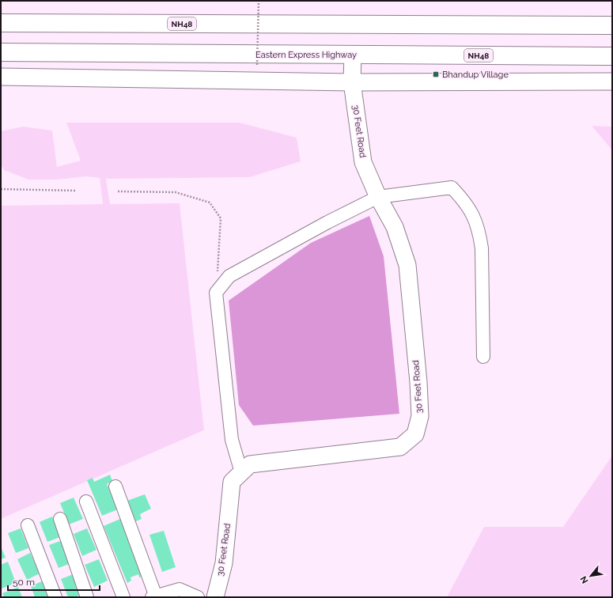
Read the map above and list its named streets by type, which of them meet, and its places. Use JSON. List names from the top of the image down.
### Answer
{
  "streets": {
    "highway": ["NH48", "Eastern Express Highway"],
    "street": ["30 Feet Road"]
  },
  "crossings": [
    ["Eastern Express Highway", "30 Feet Road"]
  ],
  "places": {
    "transit": ["Bhandup Village"]
  },
  "scale_bar": "50 m",
  "north": "bottom left"
}
